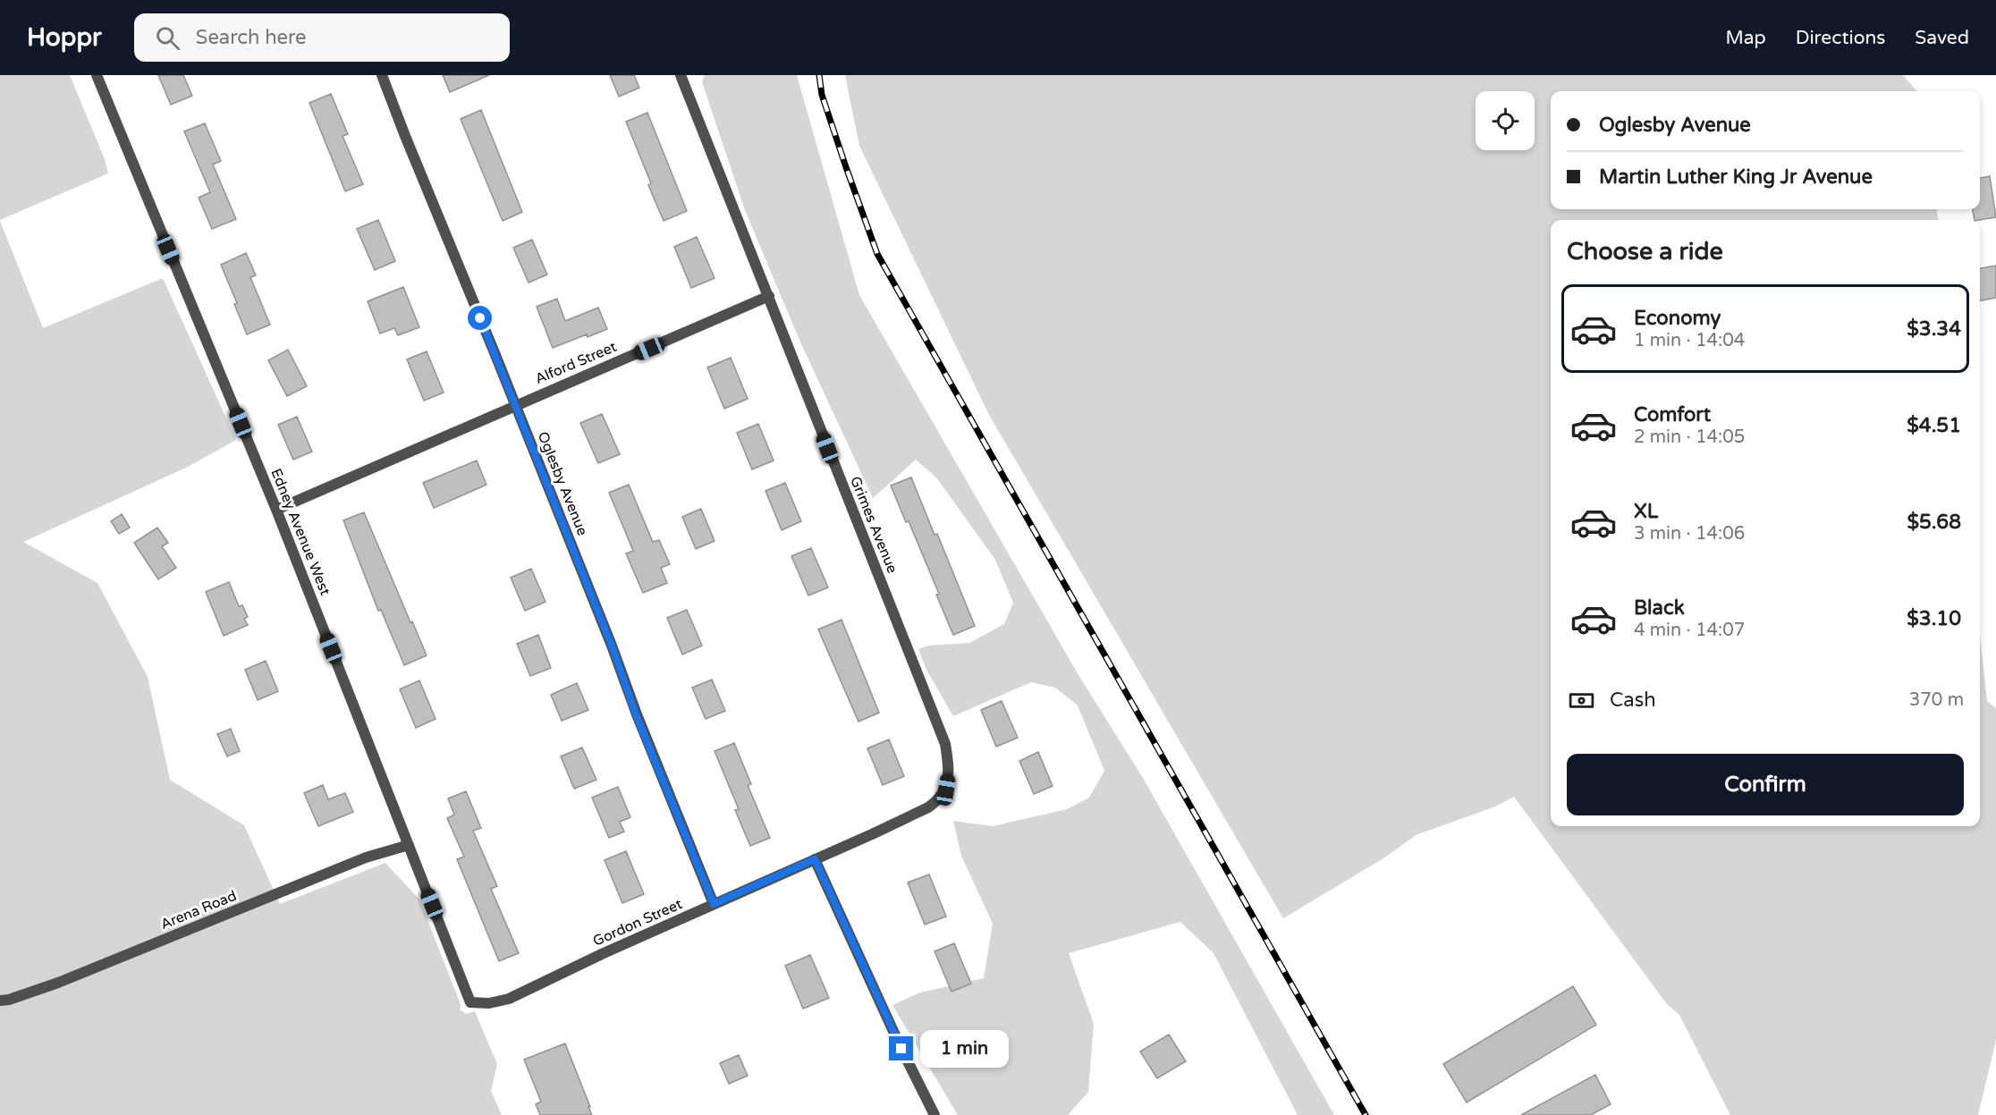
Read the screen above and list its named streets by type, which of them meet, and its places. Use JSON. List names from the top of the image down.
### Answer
{
  "streets": {
    "street": [
      "Alford Street",
      "Oglesby Avenue",
      "Grimes Avenue",
      "Edney Avenue West",
      "Arena Road",
      "Gordon Street"
    ]
  },
  "crossings": [
    ["Alford Street", "Oglesby Avenue"],
    ["Alford Street", "Grimes Avenue"],
    ["Alford Street", "Edney Avenue West"],
    ["Oglesby Avenue", "Gordon Street"],
    ["Grimes Avenue", "Gordon Street"],
    ["Edney Avenue West", "Arena Road"],
    ["Edney Avenue West", "Gordon Street"]
  ],
  "page": {
    "header": "Hoppr",
    "search": "Search here",
    "nav": ["Map", "Directions", "Saved"],
    "banner": ["Oglesby Avenue", "Martin Luther King Jr Avenue"],
    "heading": "Choose a ride",
    "list": [
      {
        "name": "Economy",
        "note": "1 min · 14:04",
        "value": "$3.34"
      },
      {
        "name": "Comfort",
        "note": "2 min · 14:05",
        "value": "$4.51"
      },
      {
        "name": "XL",
        "note": "3 min · 14:06",
        "value": "$5.68"
      },
      {
        "name": "Black",
        "note": "4 min · 14:07",
        "value": "$3.10"
      }
    ],
    "pay": ["Cash", "370 m"],
    "buttons": "Confirm",
    "bubble": "1 min"
  }
}
